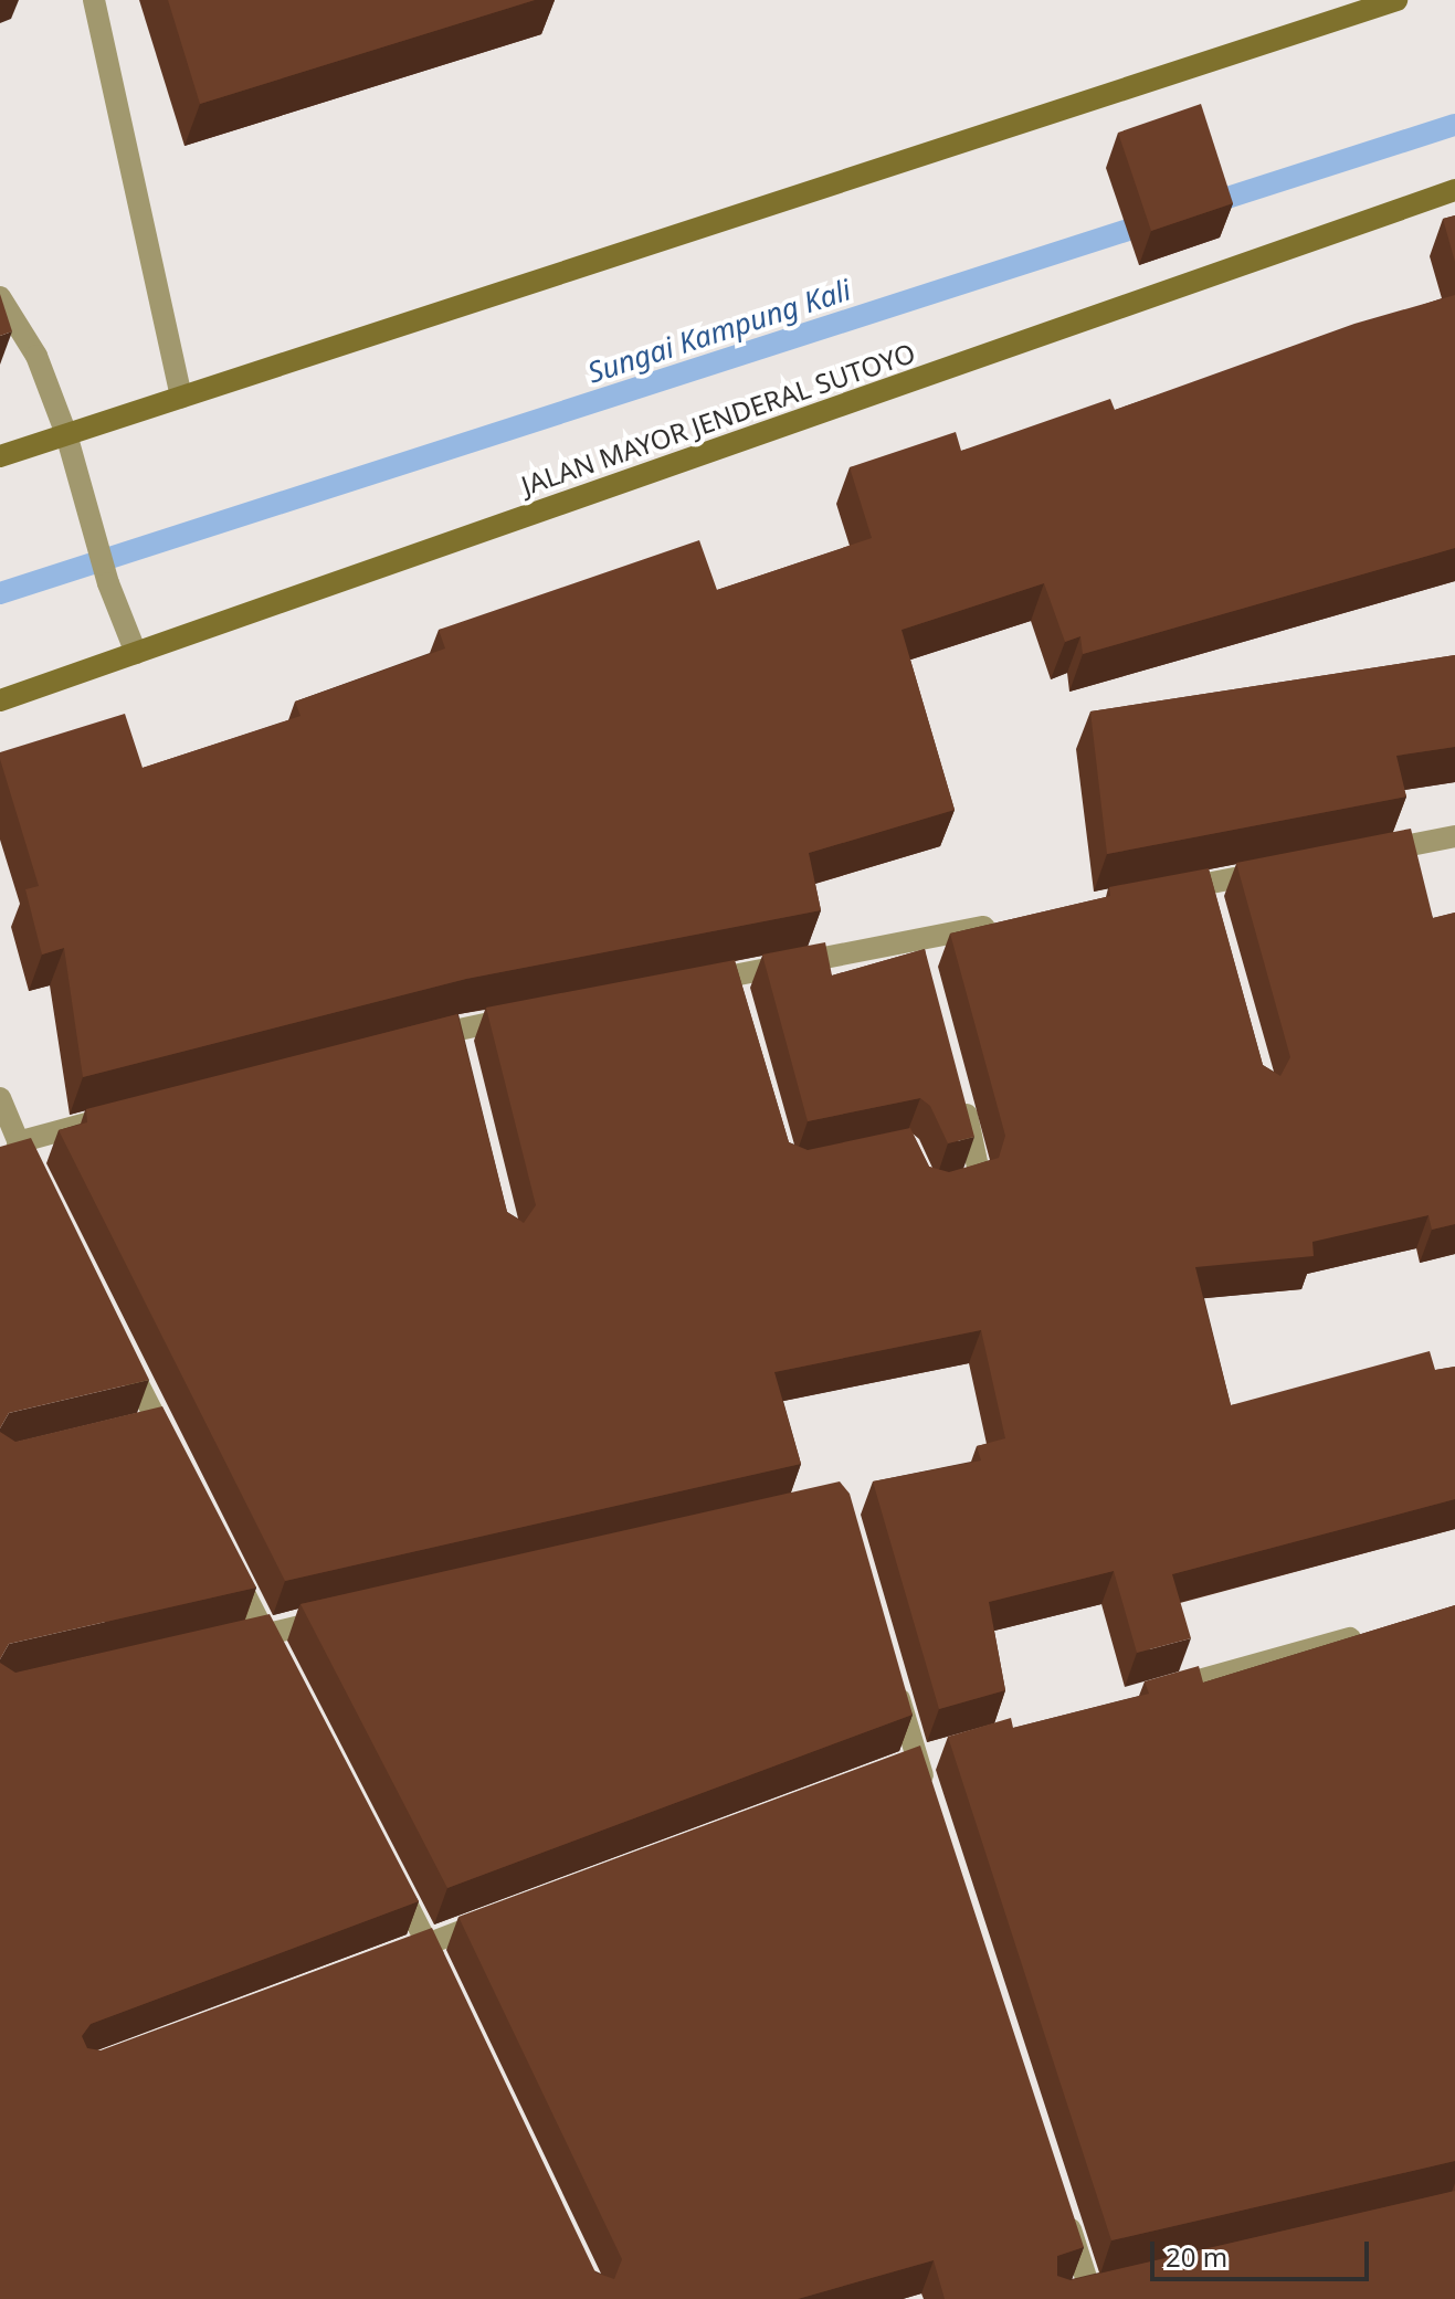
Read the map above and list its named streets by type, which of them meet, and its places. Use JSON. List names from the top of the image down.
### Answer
{
  "streets": {
    "main road": ["JALAN MAYOR JENDERAL SUTOYO"]
  },
  "water": ["Sungai Kampung Kali"],
  "scale_bar": "20 m"
}
